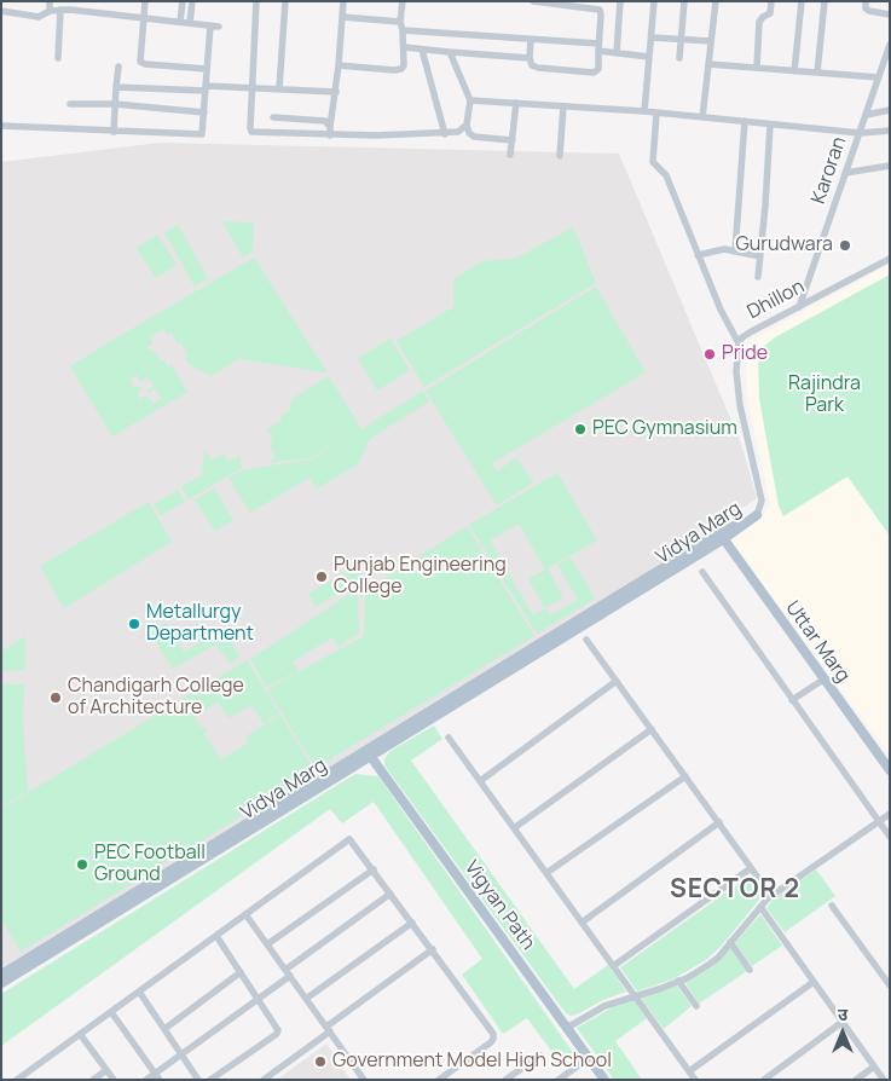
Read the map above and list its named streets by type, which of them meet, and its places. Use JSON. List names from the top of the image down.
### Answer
{
  "streets": {
    "main road": ["Vidya Marg", "Uttar Marg", "Vigyan Path"],
    "street": ["Karoran", "Dhillon"]
  },
  "crossings": [
    ["Karoran", "Dhillon"],
    ["Dhillon", "Vidya Marg"],
    ["Vidya Marg", "Uttar Marg"],
    ["Vidya Marg", "Vigyan Path"]
  ],
  "districts": ["SECTOR 2"],
  "parks": ["Rajindra Park"],
  "places": [
    "Gurudwara",
    "Pride",
    "PEC Gymnasium",
    "Punjab Engineering College",
    "Metallurgy Department",
    "Chandigarh College of Architecture",
    "PEC Football Ground",
    "Government Model High School"
  ],
  "north": "top"
}
